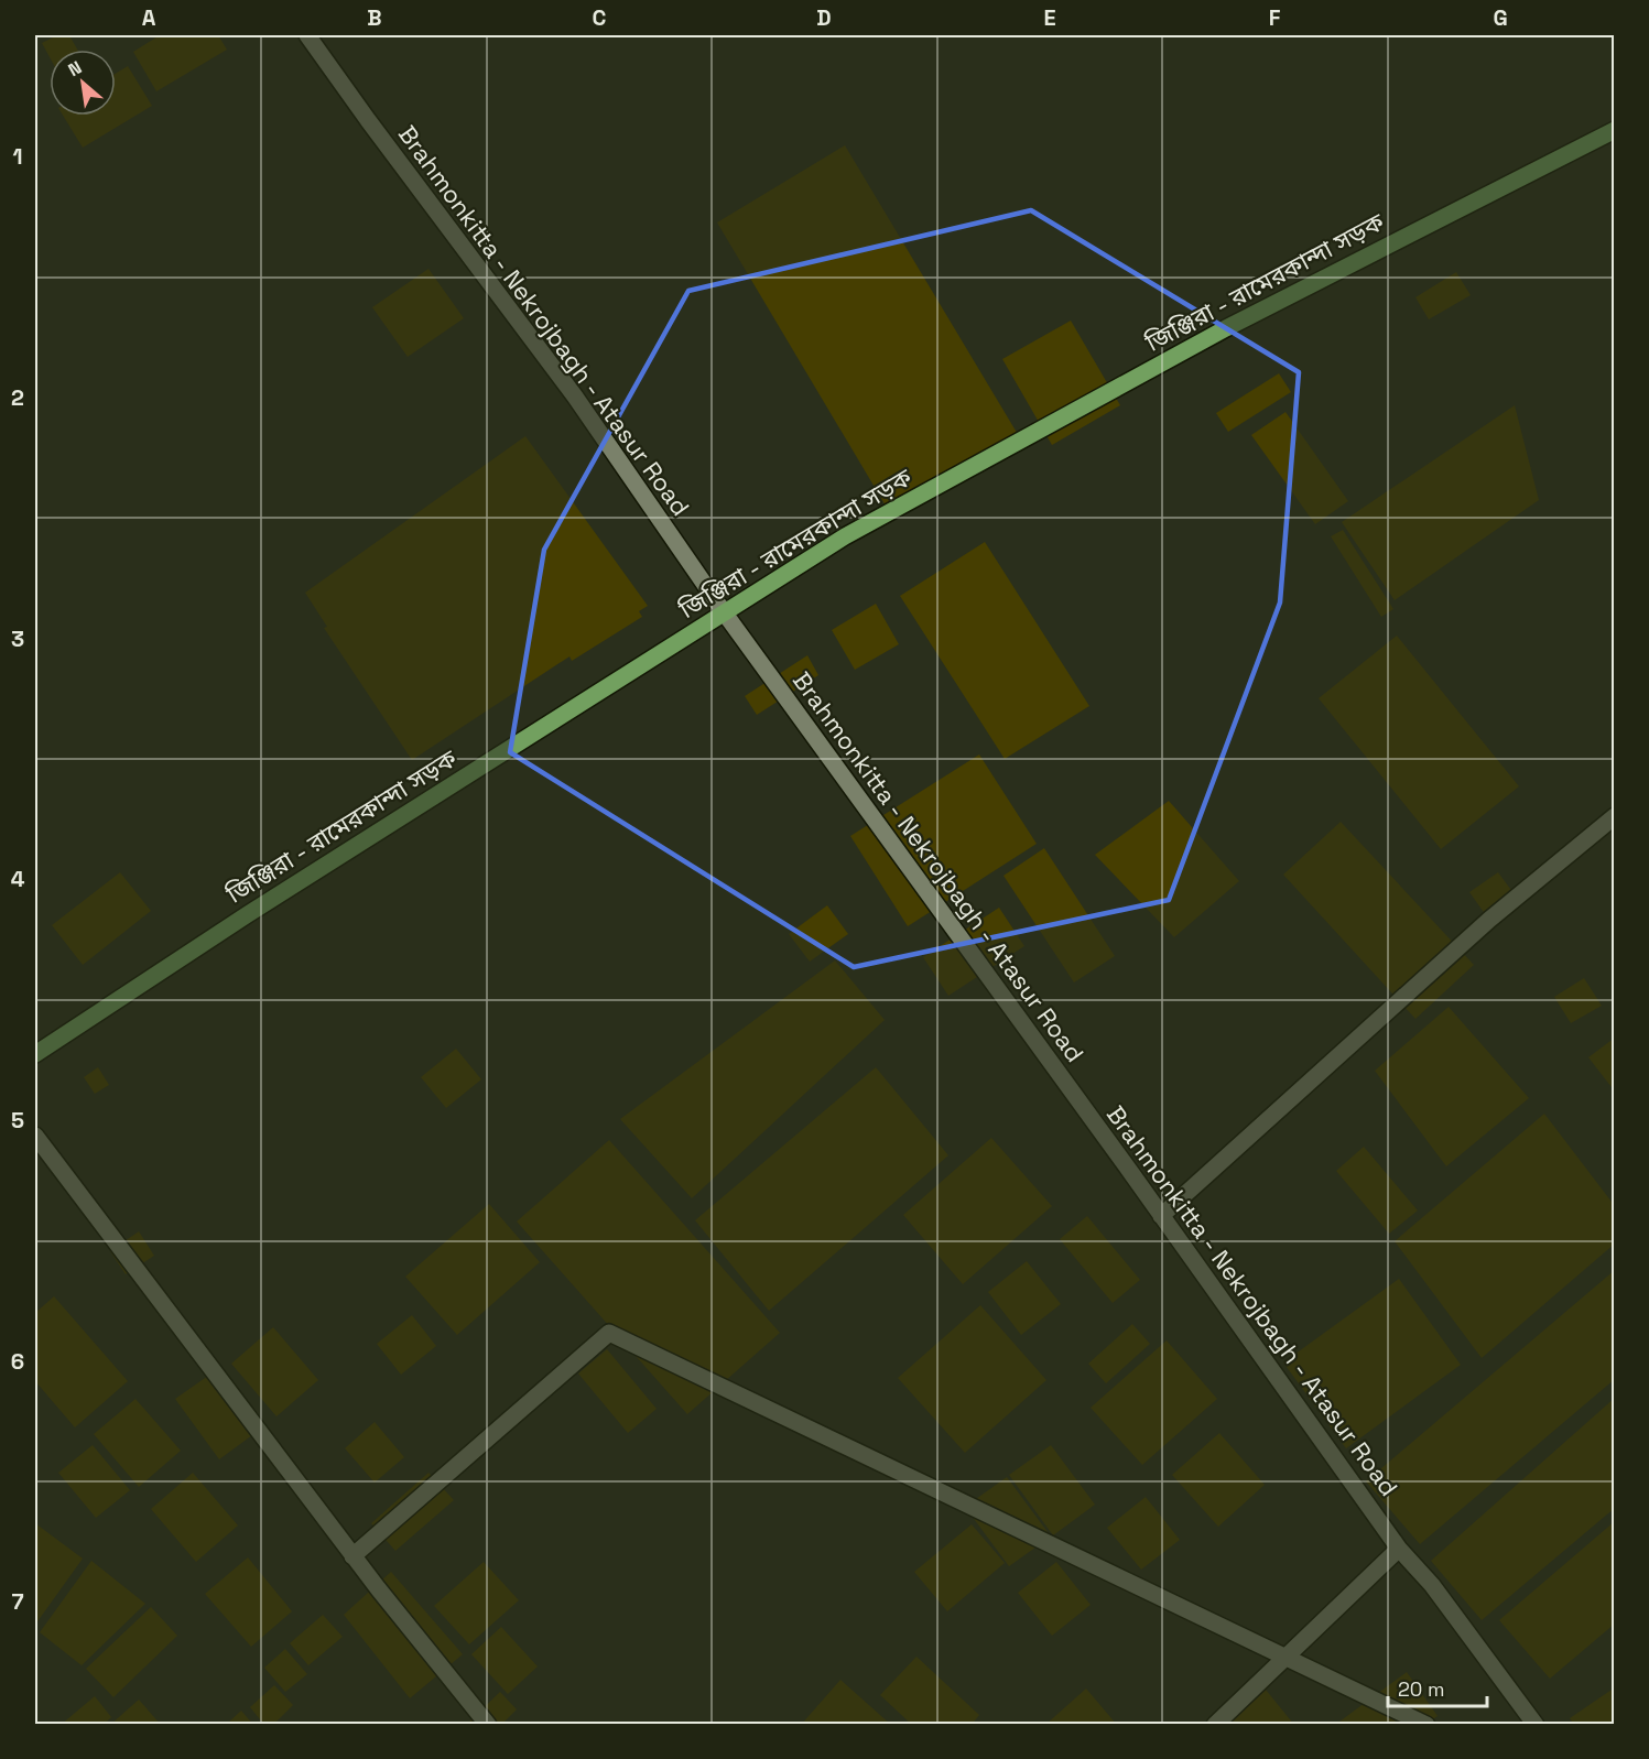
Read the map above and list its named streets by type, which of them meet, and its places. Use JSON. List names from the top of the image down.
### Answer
{
  "streets": {
    "main road": ["জিঞ্জিরা - রামেরকান্দা সড়ক"],
    "street": ["Brahmonkitta - Nekrojbagh - Atasur Road"]
  },
  "crossings": [
    ["জিঞ্জিরা - রামেরকান্দা সড়ক", "Brahmonkitta - Nekrojbagh - Atasur Road"]
  ],
  "scale_bar": "20 m",
  "north": "top left",
  "grid": {
    "columns": [
      "A",
      "B",
      "C",
      "D",
      "E",
      "F",
      "G"
    ],
    "rows": [
      "1",
      "2",
      "3",
      "4",
      "5",
      "6",
      "7"
    ]
  }
}
